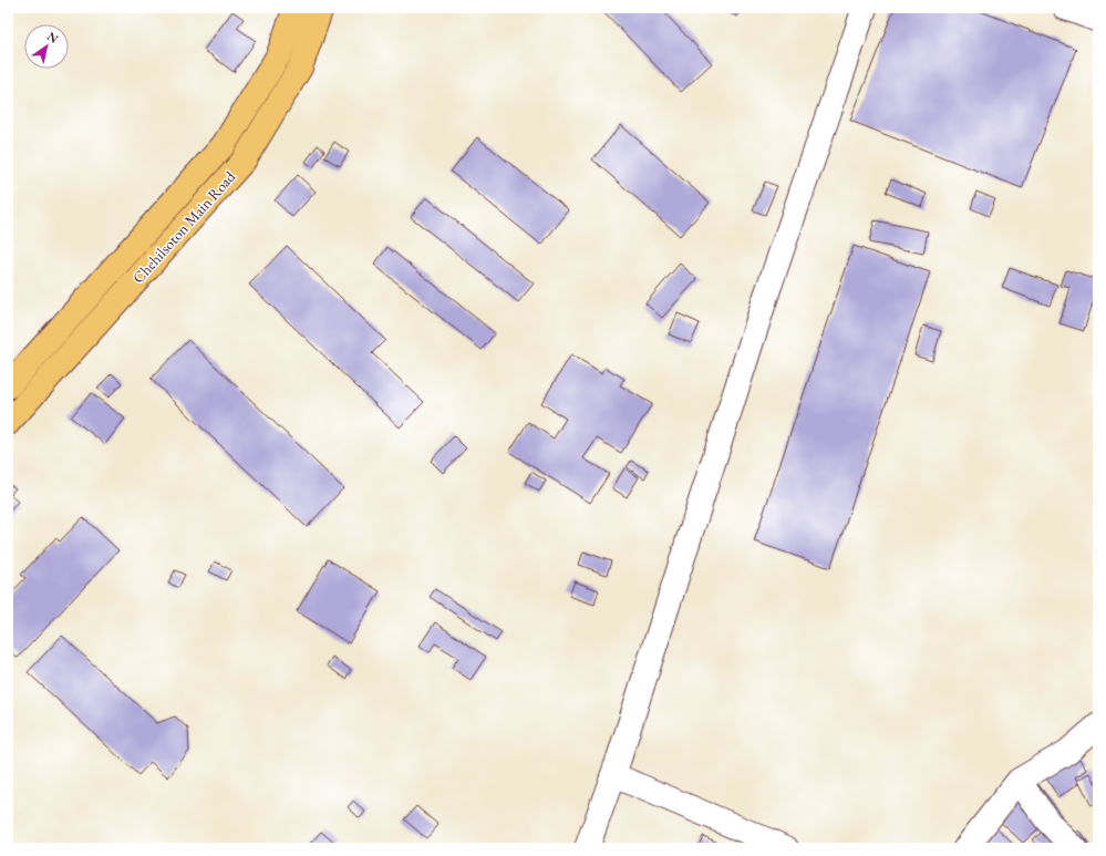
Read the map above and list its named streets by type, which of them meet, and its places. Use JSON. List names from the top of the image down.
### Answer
{
  "streets": {
    "main road": ["Chehilsoton Main Road"]
  },
  "north": "top right"
}
